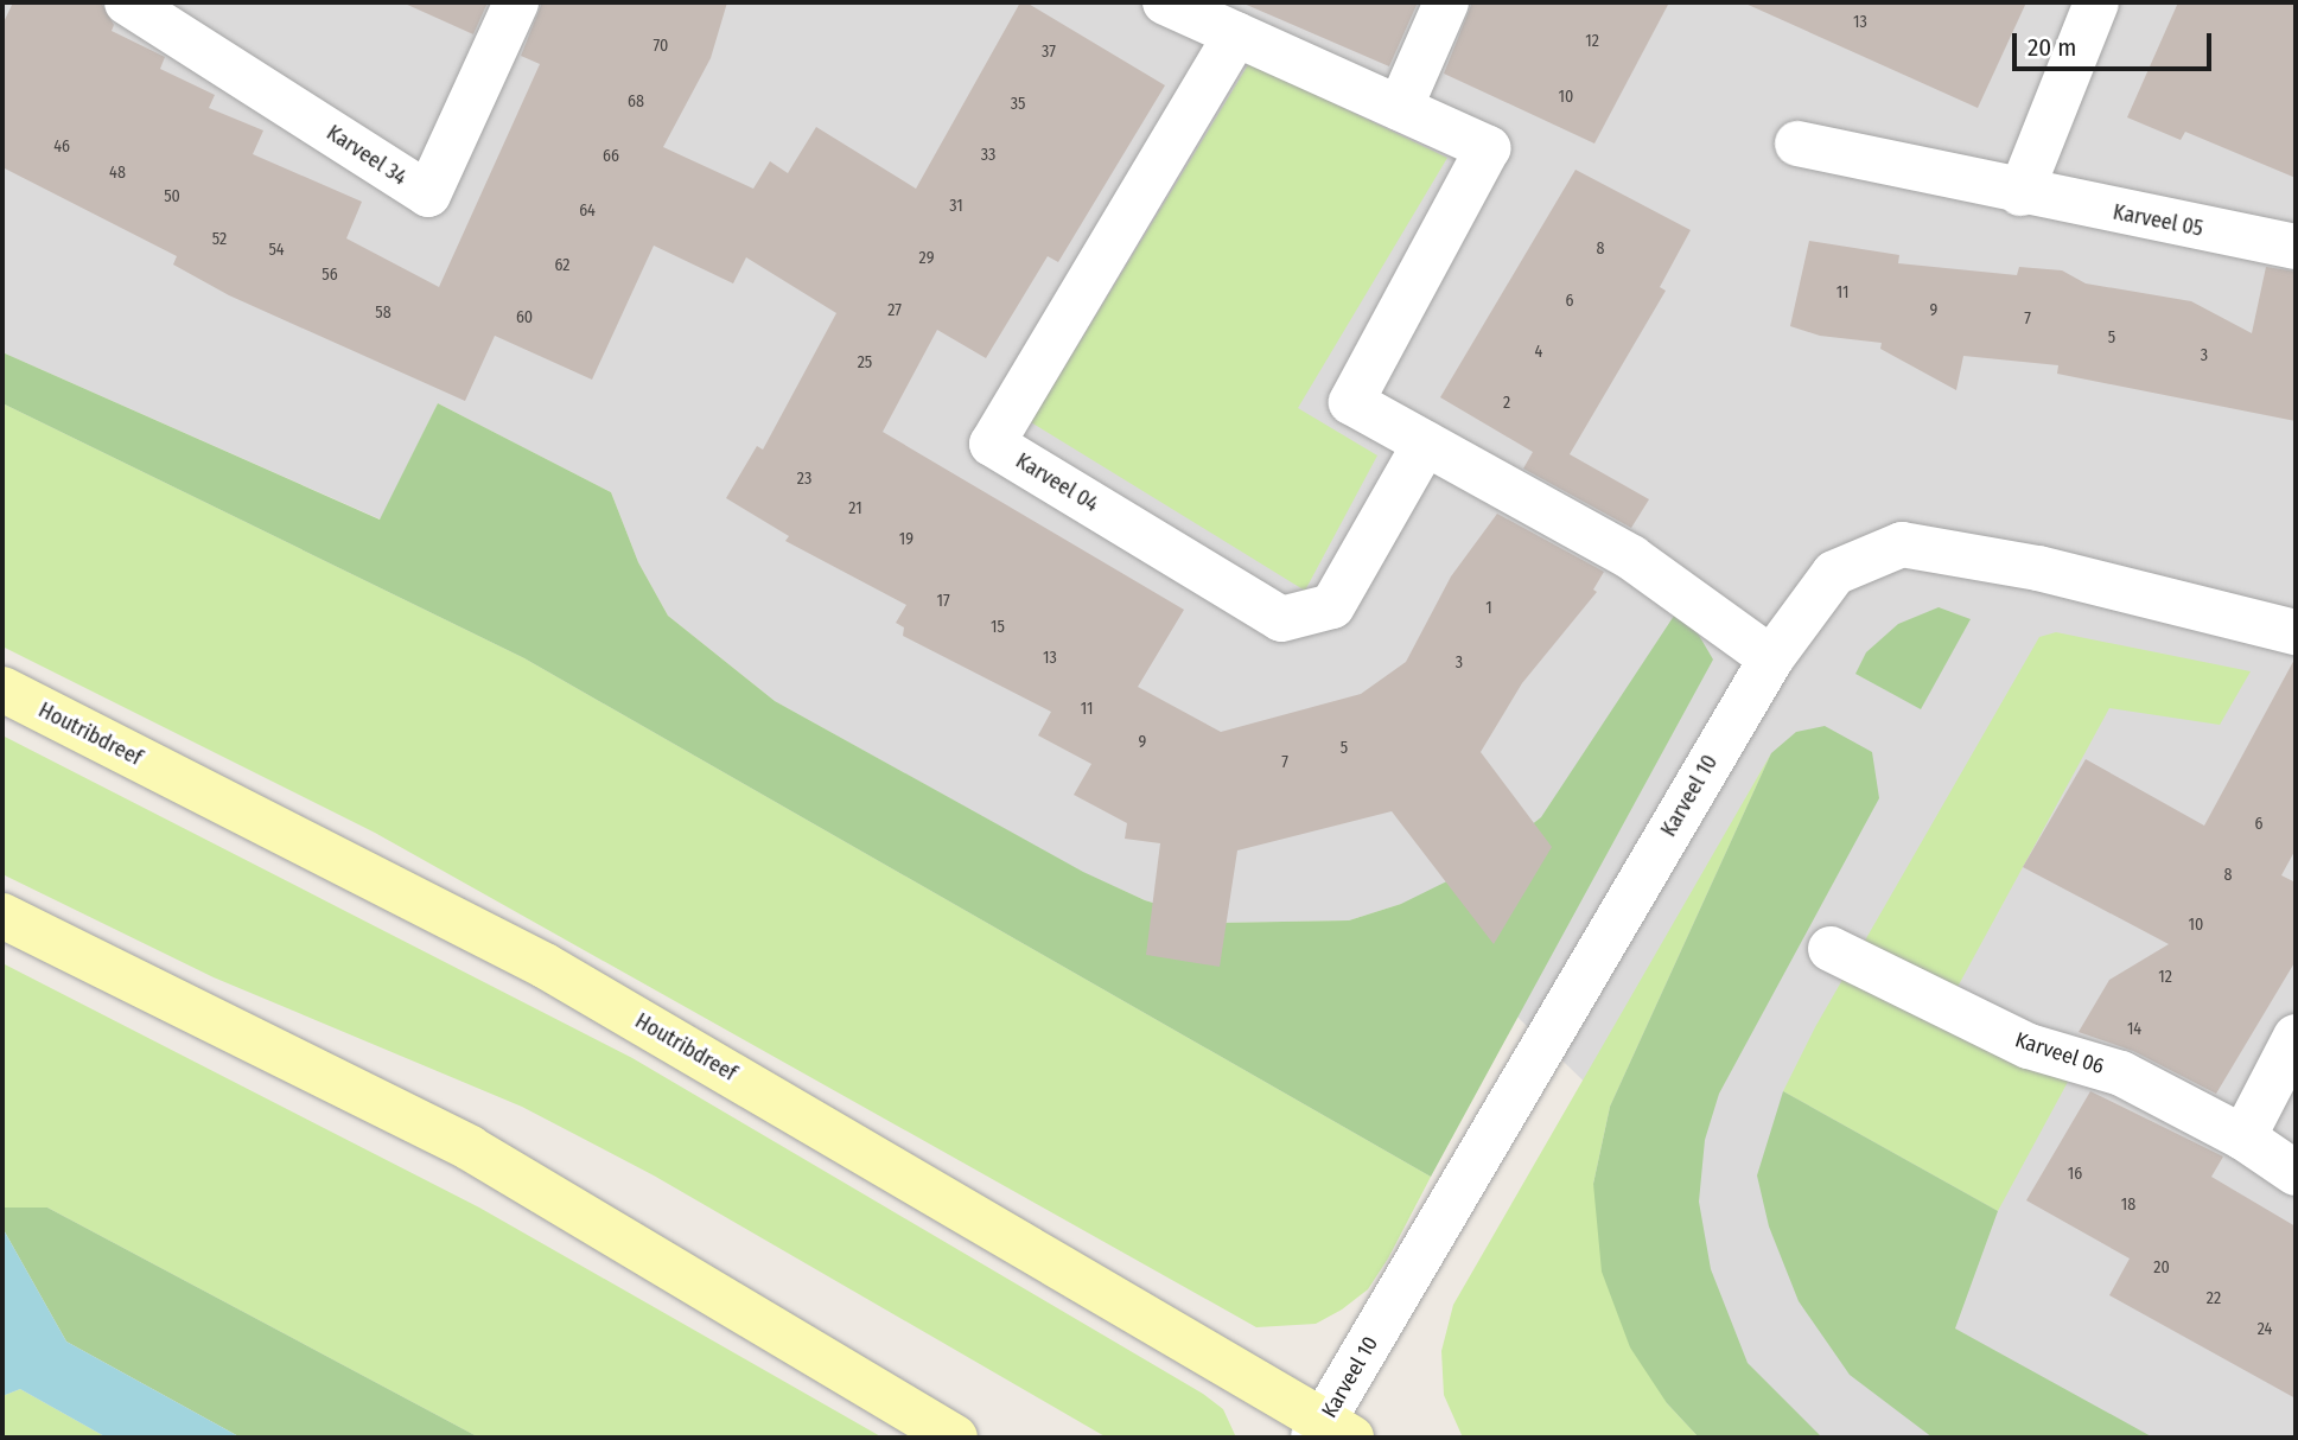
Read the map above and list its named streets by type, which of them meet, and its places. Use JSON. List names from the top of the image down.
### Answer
{
  "streets": {
    "main road": ["Houtribdreef"],
    "street": [
      "Karveel 34",
      "Karveel 05",
      "Karveel 04",
      "Karveel 10",
      "Karveel 06"
    ]
  },
  "crossings": [
    ["Houtribdreef", "Karveel 10"]
  ],
  "house_numbers": [
    "13",
    "12",
    "70",
    "37",
    "10",
    "68",
    "35",
    "46",
    "33",
    "66",
    "48",
    "50",
    "31",
    "64",
    "52",
    "8",
    "54",
    "29",
    "62",
    "56",
    "11",
    "6",
    "27",
    "9",
    "58",
    "60",
    "7",
    "5",
    "4",
    "3",
    "25",
    "2",
    "23",
    "21",
    "19",
    "17",
    "1",
    "15",
    "13",
    "3",
    "11",
    "9",
    "5",
    "7",
    "6",
    "8",
    "10",
    "12",
    "14",
    "16",
    "18",
    "20",
    "22",
    "24"
  ],
  "scale_bar": "20 m"
}
